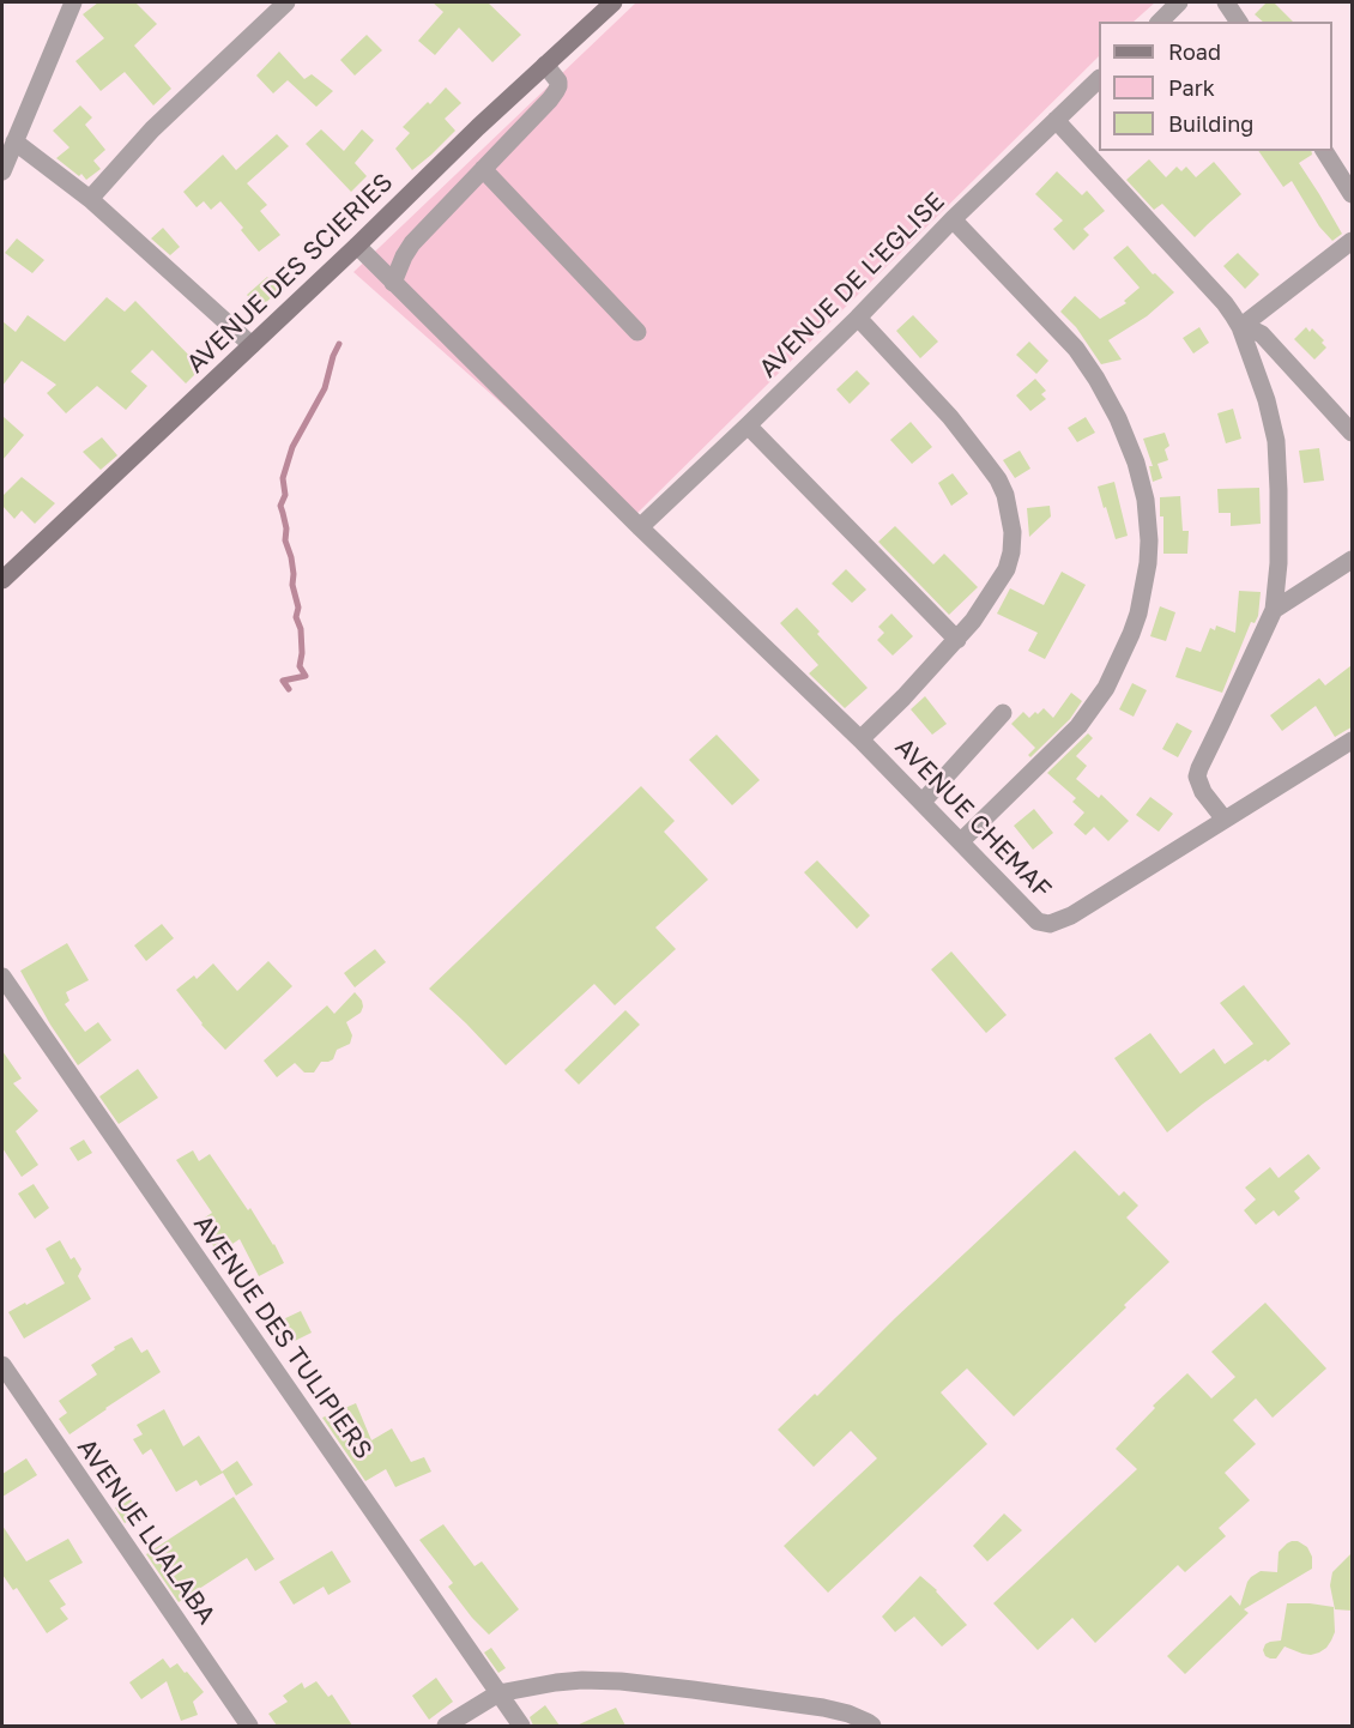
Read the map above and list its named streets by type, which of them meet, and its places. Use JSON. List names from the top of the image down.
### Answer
{
  "streets": {
    "street": [
      "AVENUE DES SCIERIES",
      "AVENUE DE L'EGLISE",
      "AVENUE CHEMAF",
      "AVENUE DES TULIPIERS",
      "AVENUE LUALABA"
    ]
  },
  "crossings": [
    ["AVENUE DES SCIERIES", "AVENUE CHEMAF"],
    ["AVENUE DE L'EGLISE", "AVENUE CHEMAF"]
  ],
  "legend": ["Road", "Park", "Building"]
}
